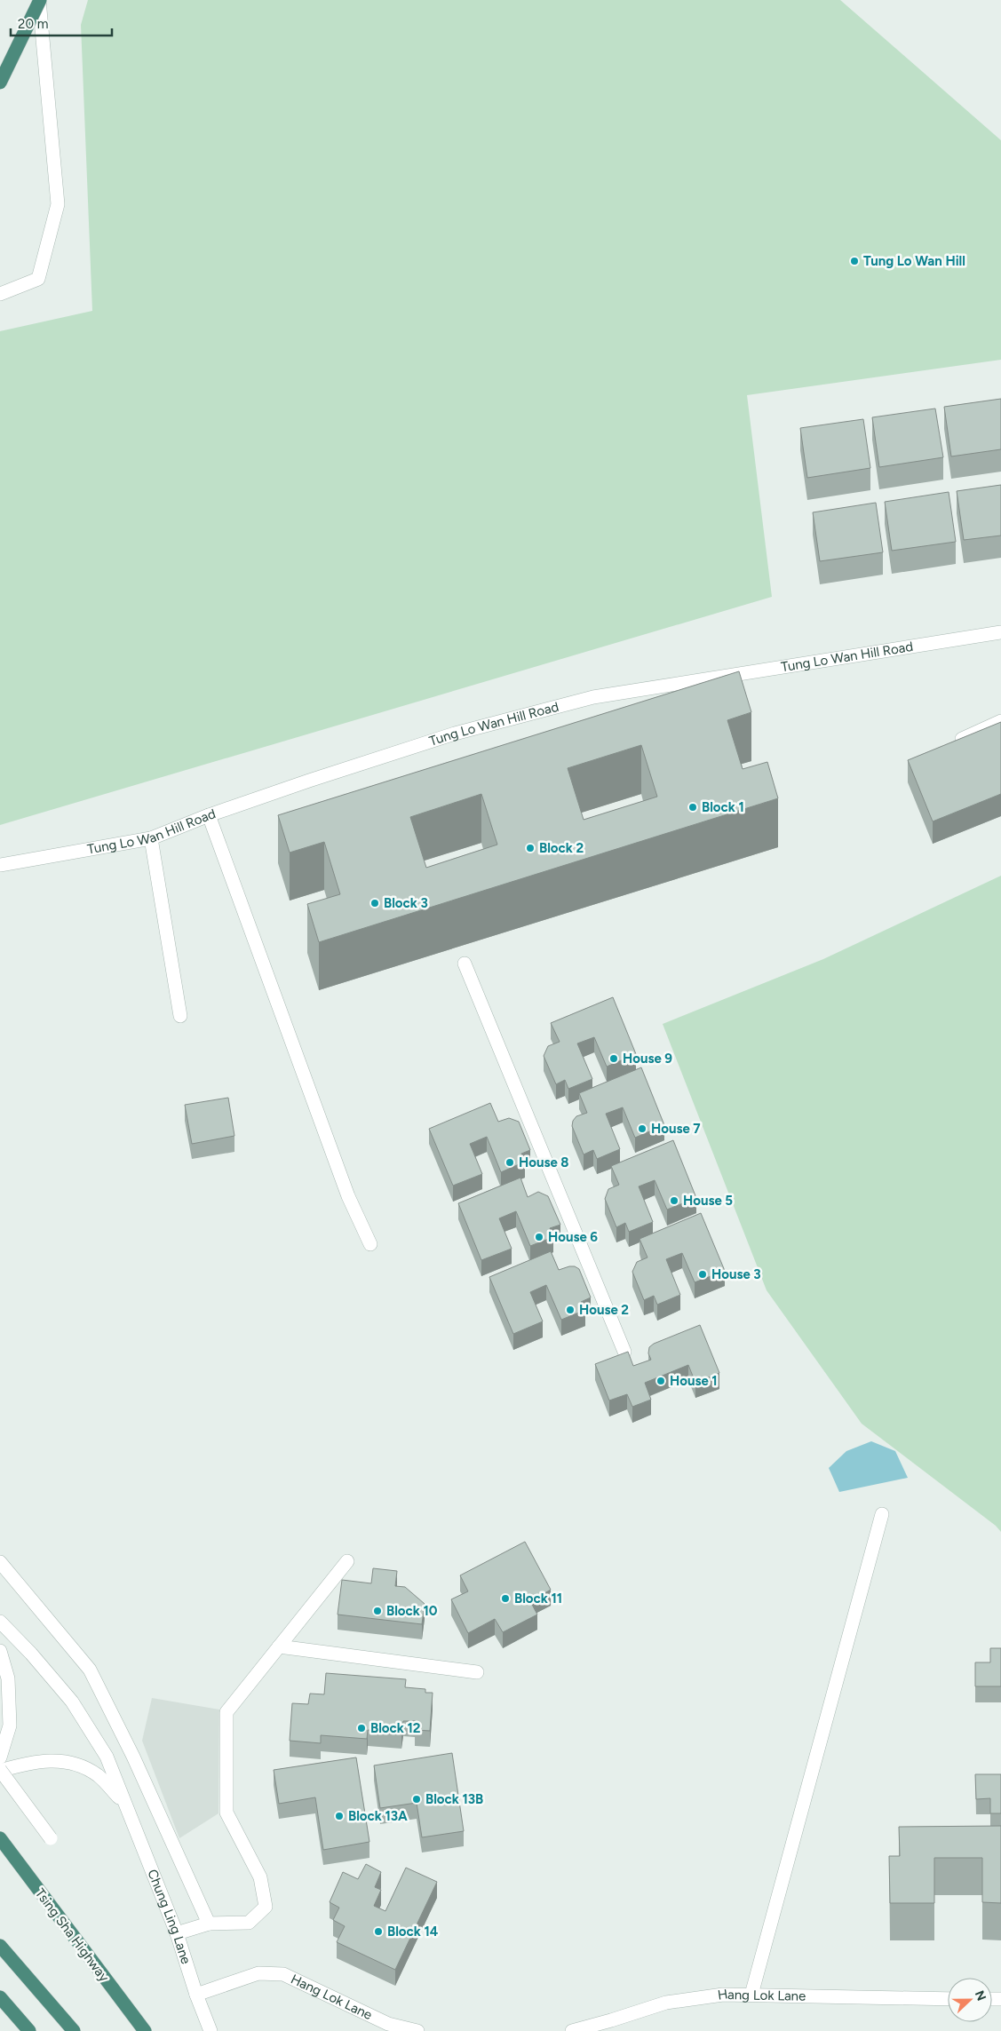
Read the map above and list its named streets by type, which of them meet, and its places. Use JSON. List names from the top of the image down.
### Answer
{
  "streets": {
    "highway": ["Tsing Sha Highway"],
    "street": ["Tung Lo Wan Hill Road", "Chung Ling Lane", "Hang Lok Lane"]
  },
  "crossings": [
    ["Chung Ling Lane", "Hang Lok Lane"]
  ],
  "places": [
    "Tung Lo Wan Hill",
    "Block 1",
    "Block 2",
    "Block 3",
    "House 9",
    "House 7",
    "House 8",
    "House 5",
    "House 6",
    "House 3",
    "House 2",
    "House 1",
    "Block 11",
    "Block 10",
    "Block 12",
    "Block 13B",
    "Block 13A",
    "Block 14"
  ],
  "scale_bar": "20 m",
  "north": "right"
}
